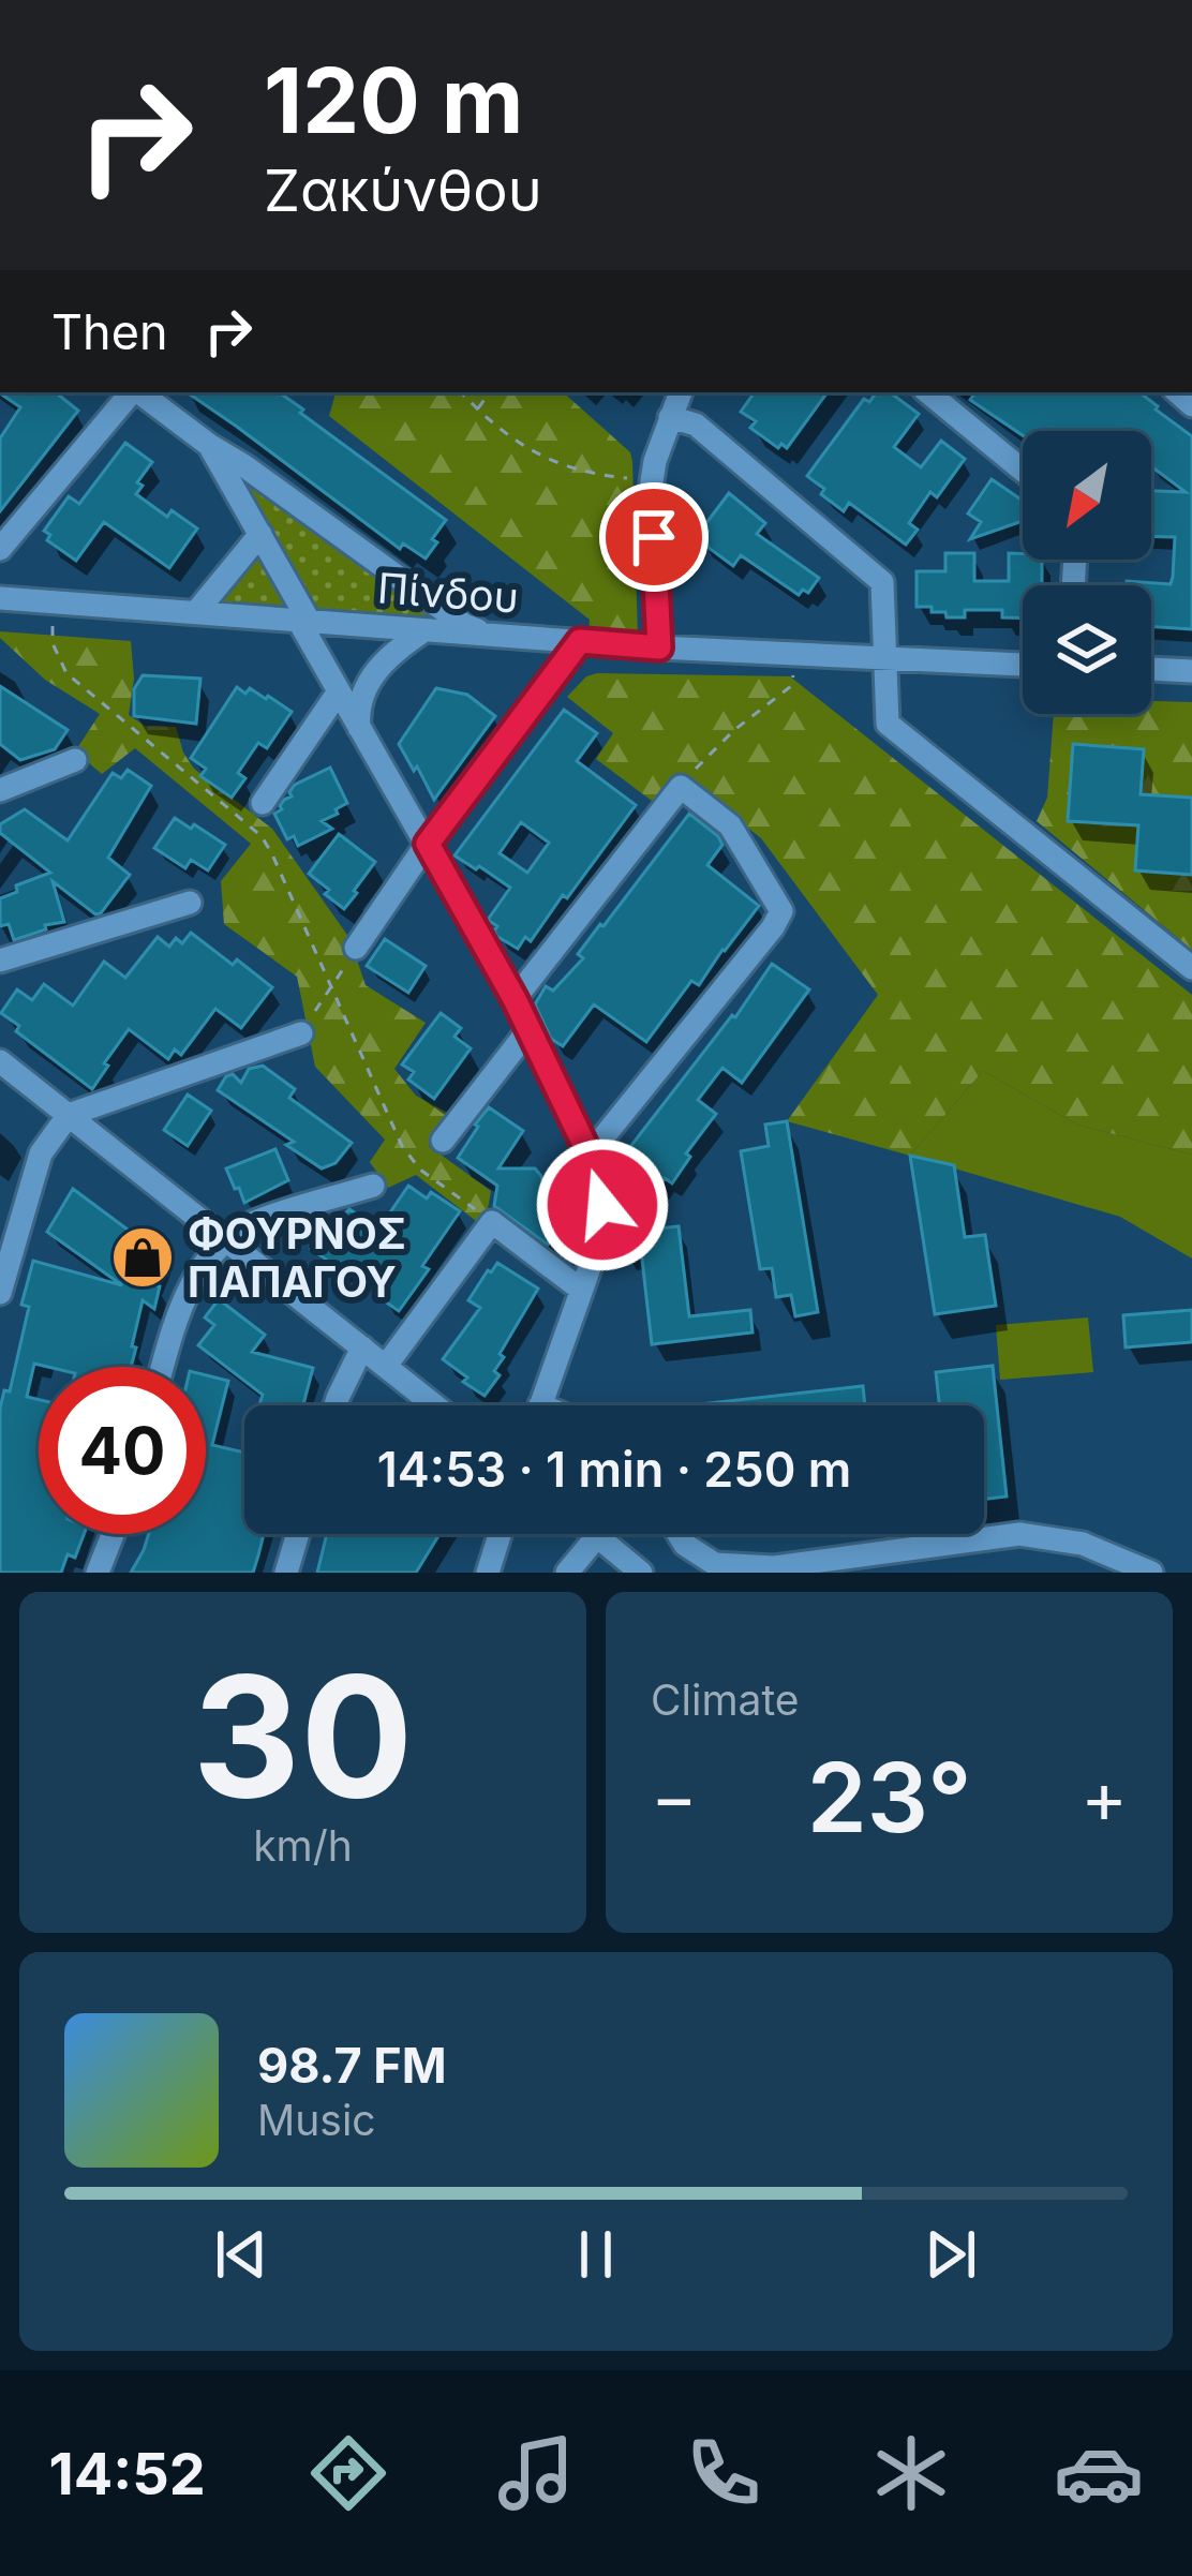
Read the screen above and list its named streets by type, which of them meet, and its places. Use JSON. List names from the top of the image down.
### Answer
{
  "streets": {
    "street": ["Πίνδου"]
  },
  "places": {
    "shop": ["ΦΟΥΡΝΟΣ ΠΑΠΑΓΟΥ"]
  },
  "north": "bottom left",
  "page": {
    "turn": ["120 m", "Ζακύνθου"],
    "then": "Then",
    "limit": "40",
    "trip": "14:53 · 1 min · 250 m",
    "tile": [
      ["30", "km/h"],
      "Climate"
    ],
    "heat": ["−", "23°", "+"],
    "song": ["98.7 FM", "Music"],
    "tabs": "14:52"
  }
}
